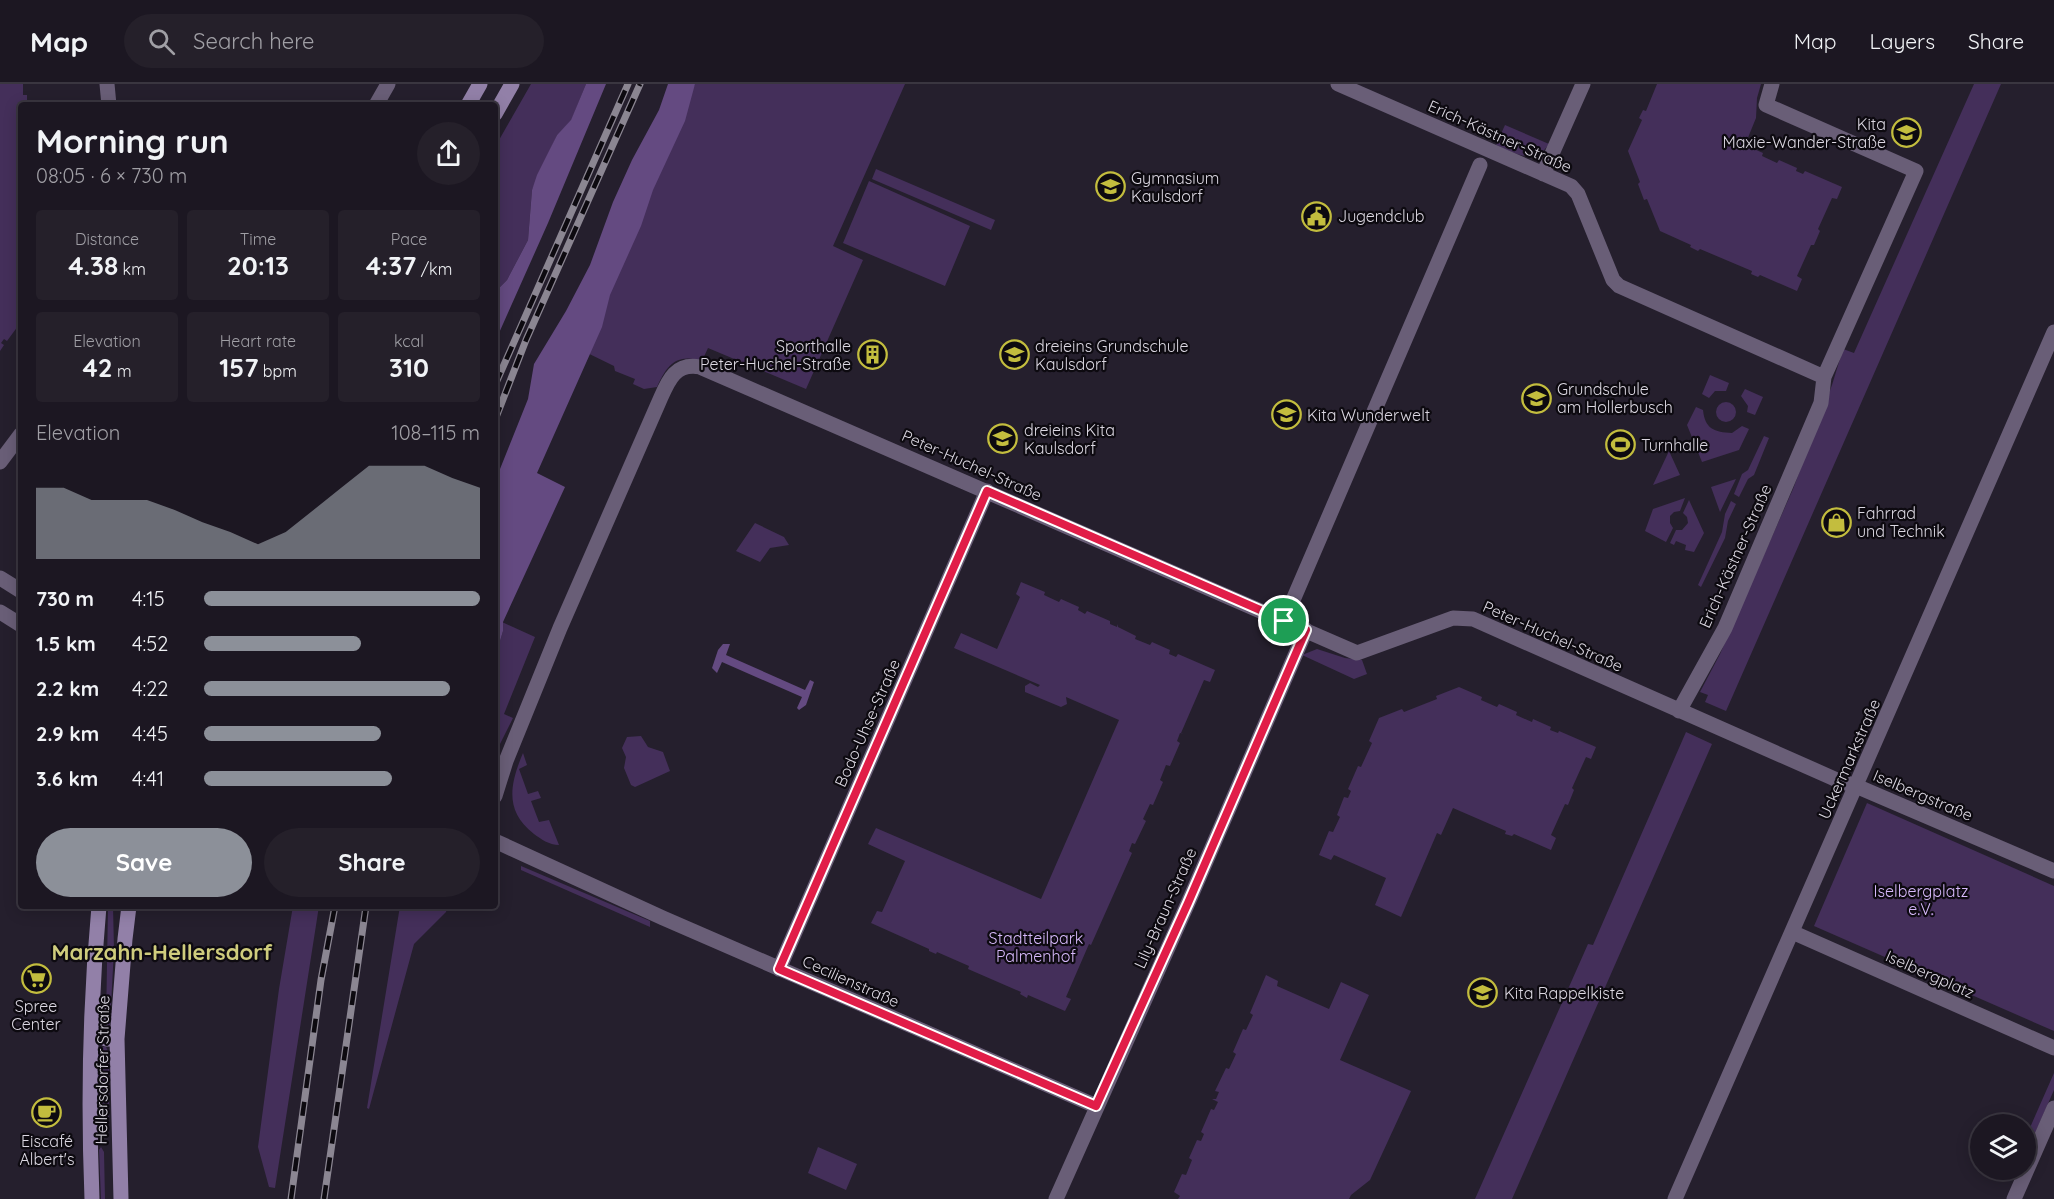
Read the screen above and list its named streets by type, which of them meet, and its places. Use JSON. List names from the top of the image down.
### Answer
{
  "streets": {
    "main road": ["Hellersdorfer Straße"],
    "street": [
      "Erich-Kästner-Straße",
      "Peter-Huchel-Straße",
      "Bodo-Uhse-Straße",
      "Uckermarkstraße",
      "Iselbergstraße",
      "Lily-Braun-Straße",
      "Iselbergplatz",
      "Cecilienstraße"
    ]
  },
  "crossings": [
    ["Erich-Kästner-Straße", "Peter-Huchel-Straße"],
    ["Erich-Kästner-Straße", "Iselbergstraße"],
    ["Peter-Huchel-Straße", "Bodo-Uhse-Straße"],
    ["Peter-Huchel-Straße", "Iselbergstraße"],
    ["Peter-Huchel-Straße", "Lily-Braun-Straße"],
    ["Bodo-Uhse-Straße", "Cecilienstraße"],
    ["Uckermarkstraße", "Iselbergstraße"],
    ["Uckermarkstraße", "Iselbergplatz"],
    ["Lily-Braun-Straße", "Cecilienstraße"]
  ],
  "districts": ["Marzahn-Hellersdorf"],
  "parks": ["Iselbergplatz e.V.", "Stadtteilpark Palmenhof"],
  "places": {
    "school or university": [
      "Kita Maxie-Wander-Straße",
      "Gymnasium Kaulsdorf",
      "dreieins Grundschule Kaulsdorf",
      "Grundschule am Hollerbusch",
      "Kita Wunderwelt",
      "dreieins Kita Kaulsdorf",
      "Kita Rappelkiste"
    ],
    "public building": ["Jugendclub"],
    "building": ["Sporthalle Peter-Huchel-Straße"],
    "sports": ["Turnhalle"],
    "shop": ["Fahrrad und Technik"],
    "supermarket": ["Spree Center"],
    "cafe": ["Eiscafé Albert's"]
  },
  "page": {
    "header": "Map",
    "search": "Search here",
    "nav": ["Map", "Layers", "Share"],
    "heading": ["Morning run", "08:05 · 6 × 730 m"],
    "stats": [
      ["Distance", "4.38 km"],
      ["Time", "20:13"],
      ["Pace", "4:37 /km"],
      ["Elevation", "42 m"],
      ["Heart rate", "157 bpm"],
      ["kcal", "310"]
    ],
    "chart": ["Elevation", "108–115 m"],
    "list": [
      {
        "name": "730 m",
        "note": "4:15"
      },
      {
        "name": "1.5 km",
        "note": "4:52"
      },
      {
        "name": "2.2 km",
        "note": "4:22"
      },
      {
        "name": "2.9 km",
        "note": "4:45"
      },
      {
        "name": "3.6 km",
        "note": "4:41"
      }
    ],
    "buttons": ["Save", "Share"]
  }
}
